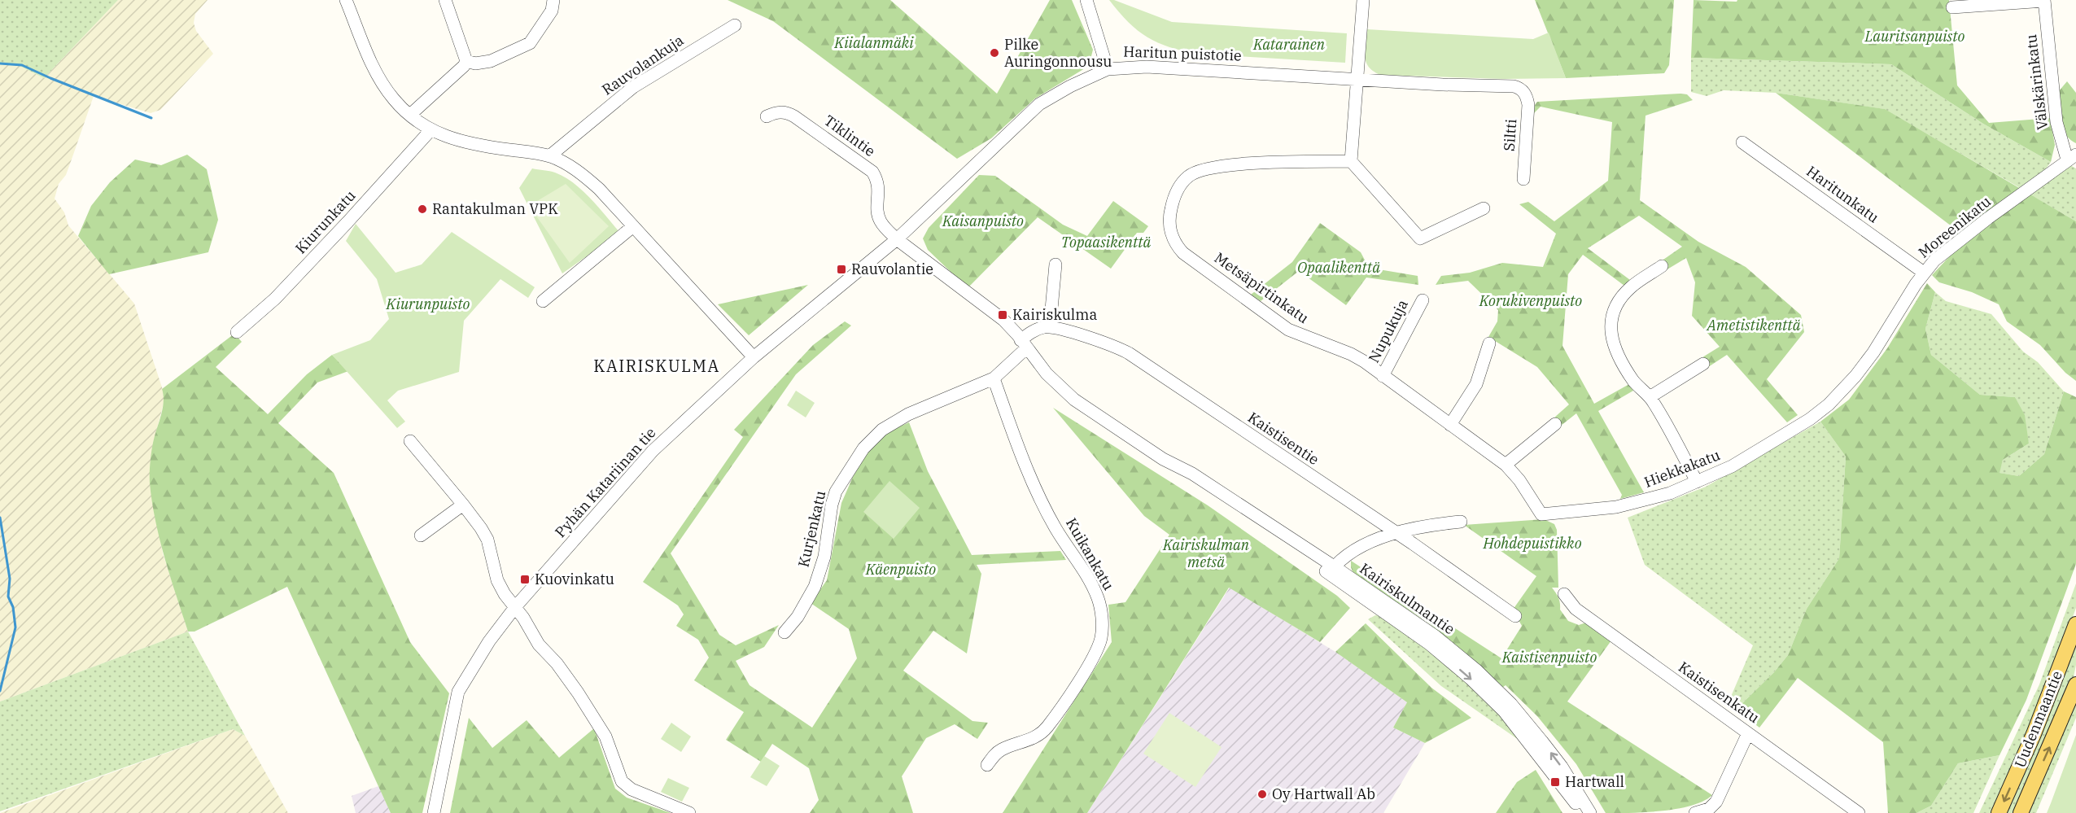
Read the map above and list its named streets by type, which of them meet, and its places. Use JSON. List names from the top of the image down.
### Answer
{
  "streets": {
    "main road": ["Uudenmaantie"],
    "street": [
      "Haritun puistotie",
      "Rauvolankuja",
      "Välskärinkatu",
      "Siltti",
      "Tiklintie",
      "Haritunkatu",
      "Kiurunkatu",
      "Moreenikatu",
      "Metsäpirtinkatu",
      "Nupukuja",
      "Kaistisentie",
      "Hiekkakatu",
      "Pyhän Katariinan tie",
      "Kurjenkatu",
      "Kuikankatu",
      "Kairiskulmantie",
      "Kaistisenkatu"
    ]
  },
  "crossings": [
    ["Haritun puistotie", "Siltti"],
    ["Haritun puistotie", "Tiklintie"],
    ["Haritun puistotie", "Pyhän Katariinan tie"],
    ["Haritun puistotie", "Kairiskulmantie"],
    ["Välskärinkatu", "Moreenikatu"],
    ["Tiklintie", "Pyhän Katariinan tie"],
    ["Tiklintie", "Kairiskulmantie"],
    ["Haritunkatu", "Moreenikatu"],
    ["Moreenikatu", "Hiekkakatu"],
    ["Metsäpirtinkatu", "Nupukuja"],
    ["Metsäpirtinkatu", "Hiekkakatu"],
    ["Pyhän Katariinan tie", "Kairiskulmantie"],
    ["Kurjenkatu", "Kuikankatu"],
    ["Kurjenkatu", "Kairiskulmantie"]
  ],
  "districts": ["KAIRISKULMA"],
  "parks": [
    "Lauritsanpuisto",
    "Kiialanmäki",
    "Katarainen",
    "Kaisanpuisto",
    "Topaasikenttä",
    "Opaalikenttä",
    "Korukivenpuisto",
    "Kiurunpuisto",
    "Ametistikenttä",
    "Hohdepuistikko",
    "Kairiskulman metsä",
    "Käenpuisto",
    "Kaistisenpuisto"
  ],
  "places": {
    "other": ["Pilke Auringonnousu", "Rantakulman VPK", "Oy Hartwall Ab"],
    "transit": [
      "Rauvolantie",
      "Kairiskulma",
      "Kuovinkatu",
      "Hartwall"
    ]
  }
}
